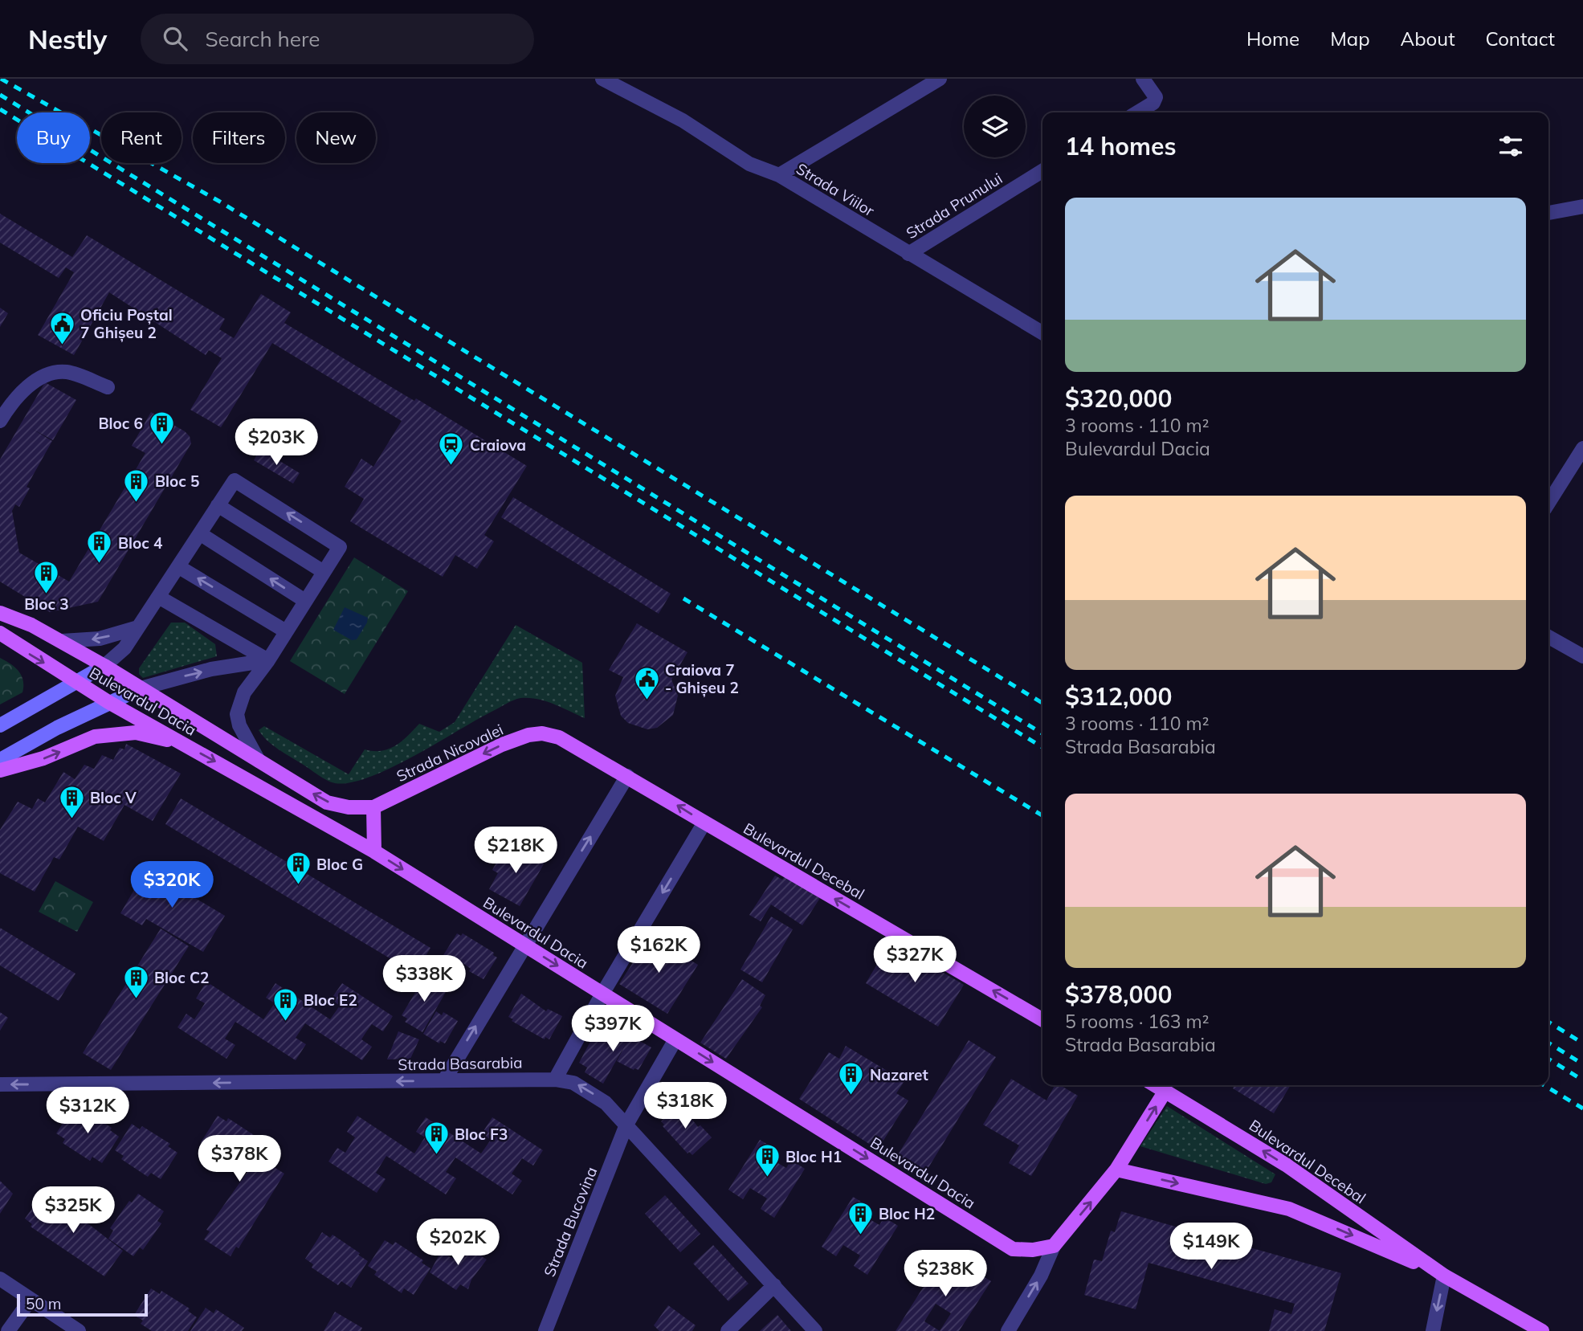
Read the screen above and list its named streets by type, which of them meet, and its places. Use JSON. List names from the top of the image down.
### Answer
{
  "streets": {
    "main road": ["Bulevardul Dacia", "Strada Nicovalei", "Bulevardul Decebal"],
    "street": [
      "Strada Viilor",
      "Strada Prunului",
      "Strada Basarabia",
      "Strada Bucovina"
    ]
  },
  "crossings": [
    ["Strada Viilor", "Strada Prunului"],
    ["Bulevardul Dacia", "Strada Nicovalei"],
    ["Bulevardul Dacia", "Strada Bucovina"],
    ["Strada Nicovalei", "Bulevardul Decebal"],
    ["Strada Basarabia", "Strada Bucovina"]
  ],
  "one_way": ["Strada Nicovalei", "Strada Basarabia"],
  "places": {
    "public building": ["Oficiu Poștal 7 Ghișeu 2", "Craiova 7 - Ghișeu 2"],
    "building": [
      "Bloc 6",
      "Bloc 5",
      "Bloc 4",
      "Bloc 3",
      "Bloc V",
      "Bloc G",
      "Bloc C2",
      "Bloc E2",
      "Nazaret",
      "Bloc F3",
      "Bloc H1",
      "Bloc H2"
    ],
    "station": ["Craiova"]
  },
  "scale_bar": "50 m",
  "page": {
    "header": "Nestly",
    "search": "Search here",
    "nav": [
      "Home",
      "Map",
      "About",
      "Contact"
    ],
    "chip": [
      "Buy",
      "Rent",
      "Filters",
      "New"
    ],
    "heading": "14 homes",
    "list": [
      {
        "name": "$320,000",
        "note": "3 rooms · 110 m² · Bulevardul Dacia"
      },
      {
        "name": "$312,000",
        "note": "3 rooms · 110 m² · Strada Basarabia"
      },
      {
        "name": "$378,000",
        "note": "5 rooms · 163 m² · Strada Basarabia"
      }
    ],
    "price": [
      "$203K",
      "$218K",
      "$320K",
      "$162K",
      "$327K",
      "$338K",
      "$397K",
      "$318K",
      "$312K",
      "$378K",
      "$325K",
      "$202K",
      "$149K",
      "$238K"
    ],
    "scale": "50 m"
  }
}
